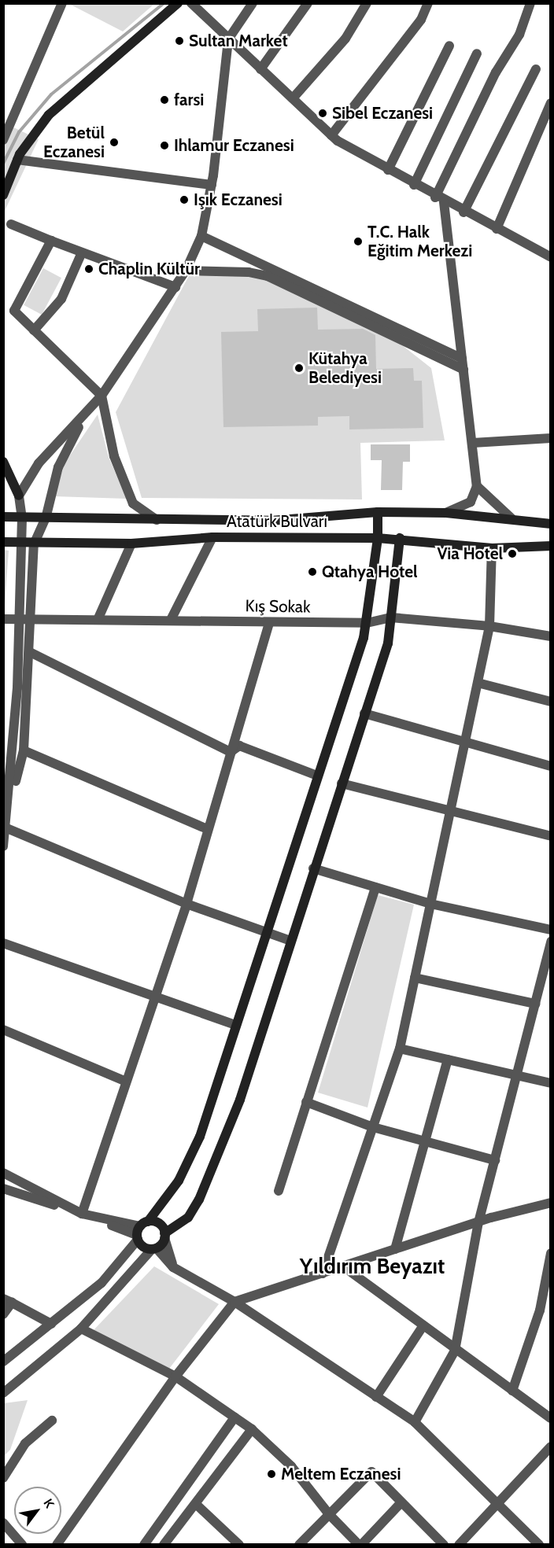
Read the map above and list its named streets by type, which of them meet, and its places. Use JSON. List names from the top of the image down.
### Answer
{
  "streets": {
    "street": ["Atatürk Bulvarı", "Kış Sokak"]
  },
  "districts": ["Yıldırım Beyazıt"],
  "places": [
    "Sultan Market",
    "farsi",
    "Sibel Eczanesi",
    "Betül Eczanesi",
    "Ihlamur Eczanesi",
    "Işık Eczanesi",
    "T.C. Halk Eğitim Merkezi",
    "Chaplin Kültür",
    "Kütahya Belediyesi",
    "Via Hotel",
    "Qtahya Hotel",
    "Meltem Eczanesi"
  ],
  "north": "top right"
}
